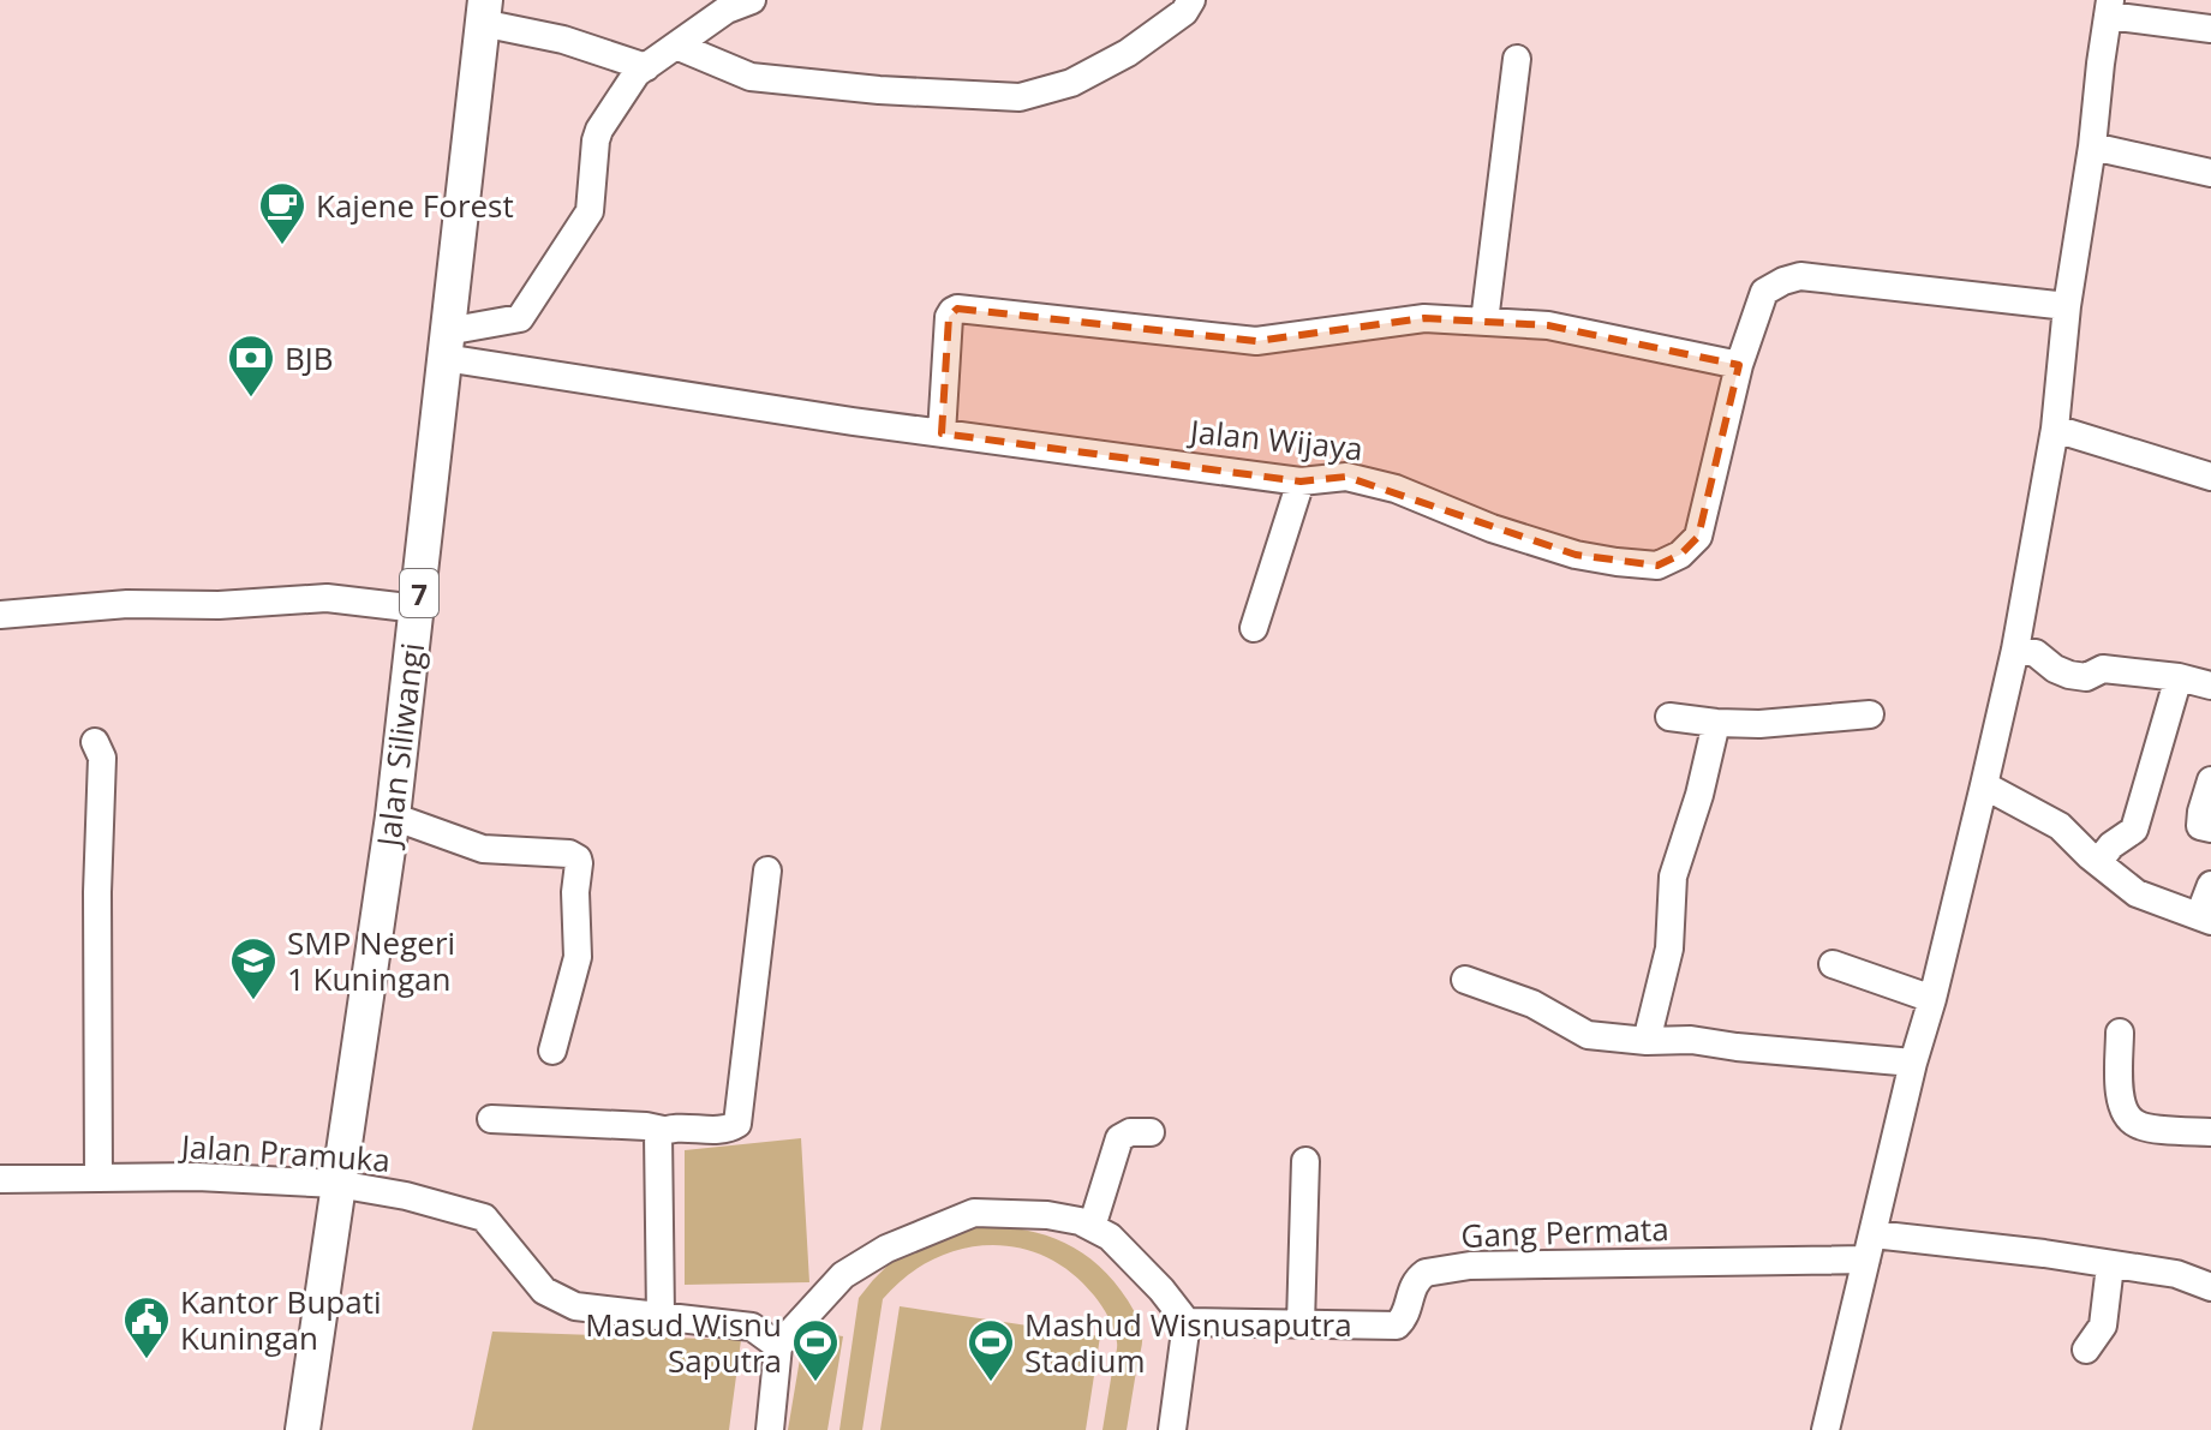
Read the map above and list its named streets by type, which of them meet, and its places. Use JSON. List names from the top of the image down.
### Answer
{
  "streets": {
    "main road": ["7", "Jalan Siliwangi"],
    "street": ["Jalan Wijaya", "Jalan Pramuka", "Gang Permata"]
  },
  "crossings": [
    ["Jalan Wijaya", "Jalan Siliwangi"],
    ["Jalan Siliwangi", "Jalan Pramuka"]
  ],
  "places": {
    "cafe": ["Kajene Forest"],
    "bank": ["BJB"],
    "school or university": ["SMP Negeri 1 Kuningan"],
    "public building": ["Kantor Bupati Kuningan"],
    "sports": ["Masud Wisnu Saputra", "Mashud Wisnusaputra Stadium"]
  }
}
